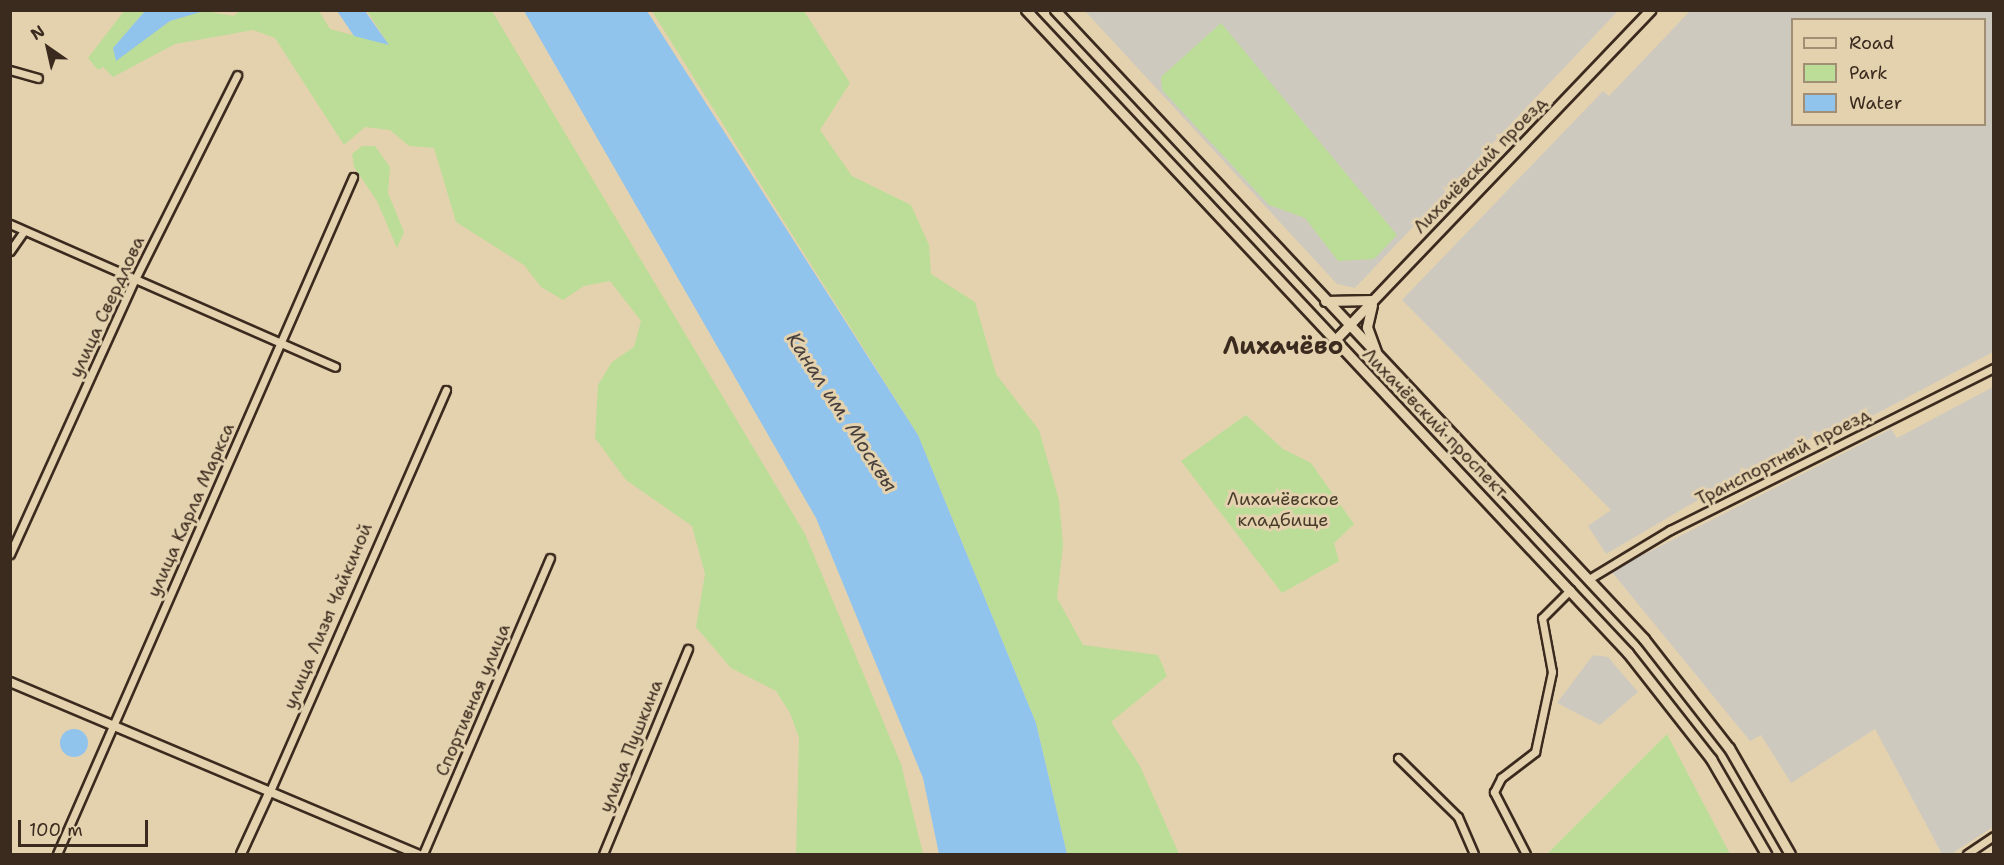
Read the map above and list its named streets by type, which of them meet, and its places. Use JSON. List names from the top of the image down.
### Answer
{
  "streets": {
    "main road": ["Лихачёвский проезд", "Лихачёвский проспект"],
    "street": [
      "улица Свердлова",
      "Транспортный проезд",
      "улица Карла Маркса",
      "улица Лизы Чайкиной",
      "Спортивная улица",
      "улица Пушкина"
    ]
  },
  "crossings": [
    ["Лихачёвский проезд", "Лихачёвский проспект"],
    ["Лихачёвский проспект", "Транспортный проезд"]
  ],
  "districts": ["Лихачёво"],
  "water": ["Канал им. Москвы"],
  "parks": ["Лихачёвское кладбище"],
  "legend": ["Road", "Park", "Water"],
  "scale_bar": "100 m",
  "north": "top left"
}
